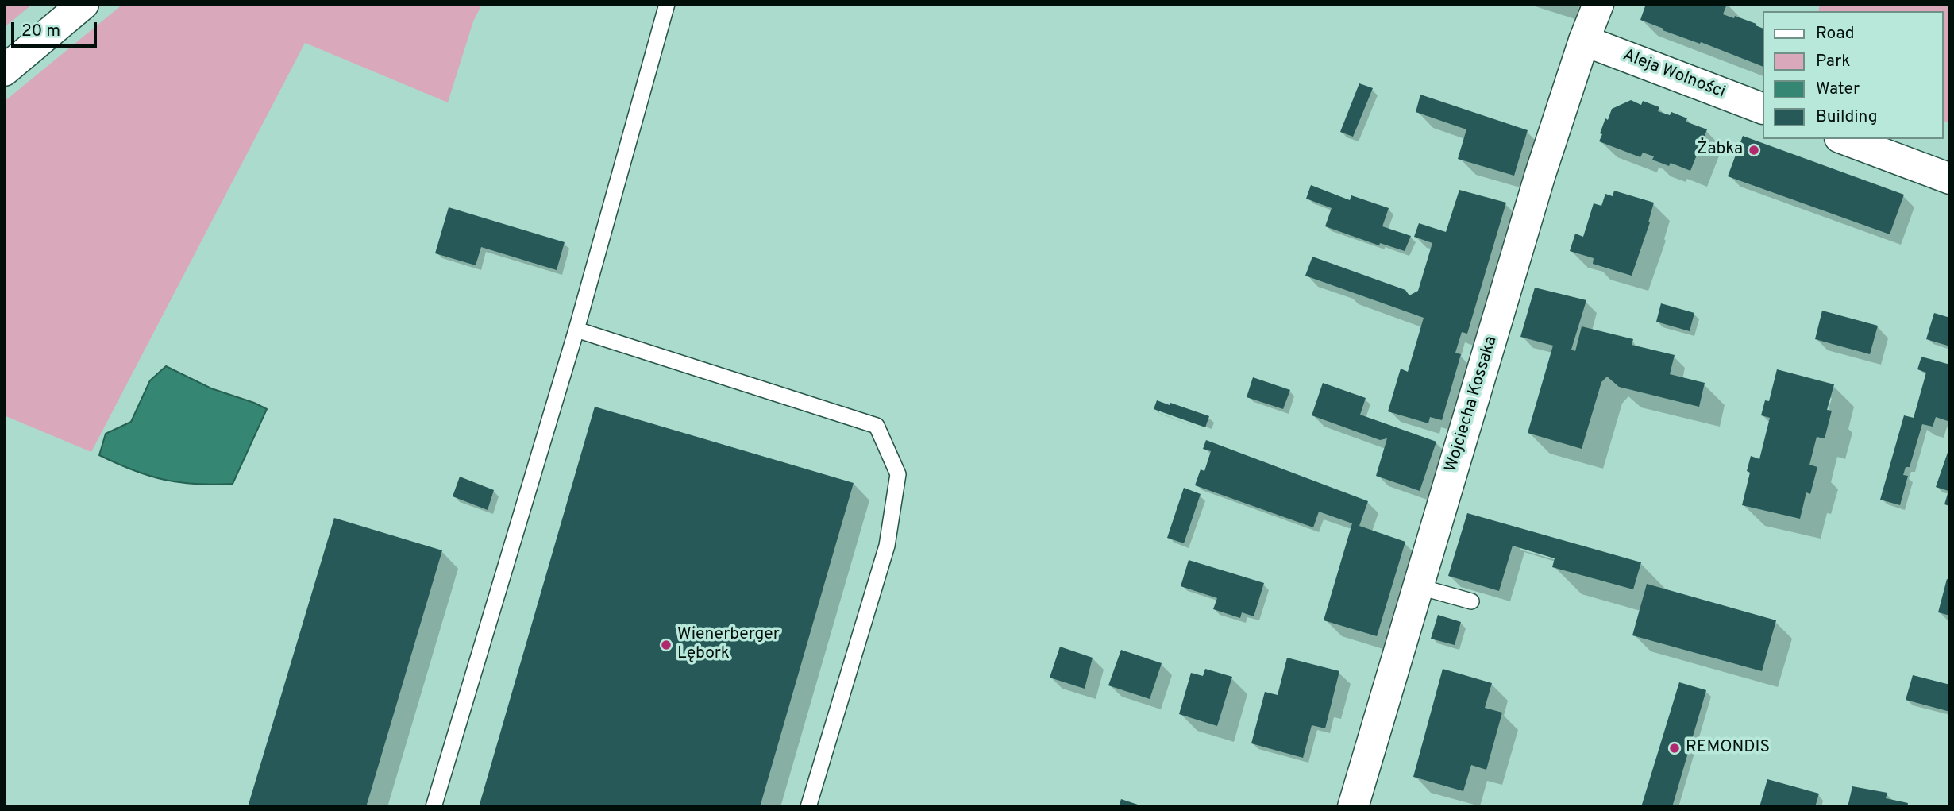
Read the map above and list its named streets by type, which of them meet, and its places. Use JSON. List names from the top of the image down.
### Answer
{
  "streets": {
    "main road": ["Aleja Wolności", "Wojciecha Kossaka"]
  },
  "crossings": [
    ["Aleja Wolności", "Wojciecha Kossaka"]
  ],
  "places": ["Żabka", "Wienerberger Lębork", "REMONDIS"],
  "legend": [
    "Road",
    "Park",
    "Water",
    "Building"
  ],
  "scale_bar": "20 m"
}
